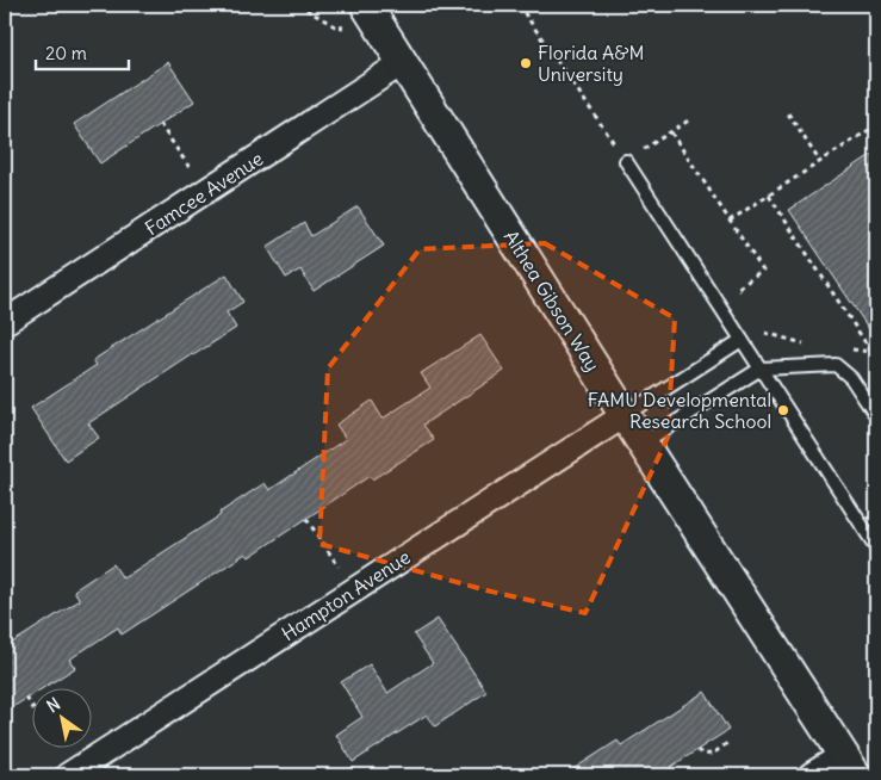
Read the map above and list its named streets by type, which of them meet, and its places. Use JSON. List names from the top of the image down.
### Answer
{
  "streets": {
    "street": ["Famcee Avenue", "Althea Gibson Way", "Hampton Avenue"]
  },
  "crossings": [
    ["Famcee Avenue", "Althea Gibson Way"],
    ["Althea Gibson Way", "Hampton Avenue"]
  ],
  "places": ["Florida A&M University", "FAMU Developmental Research School"],
  "scale_bar": "20 m",
  "north": "top left"
}
